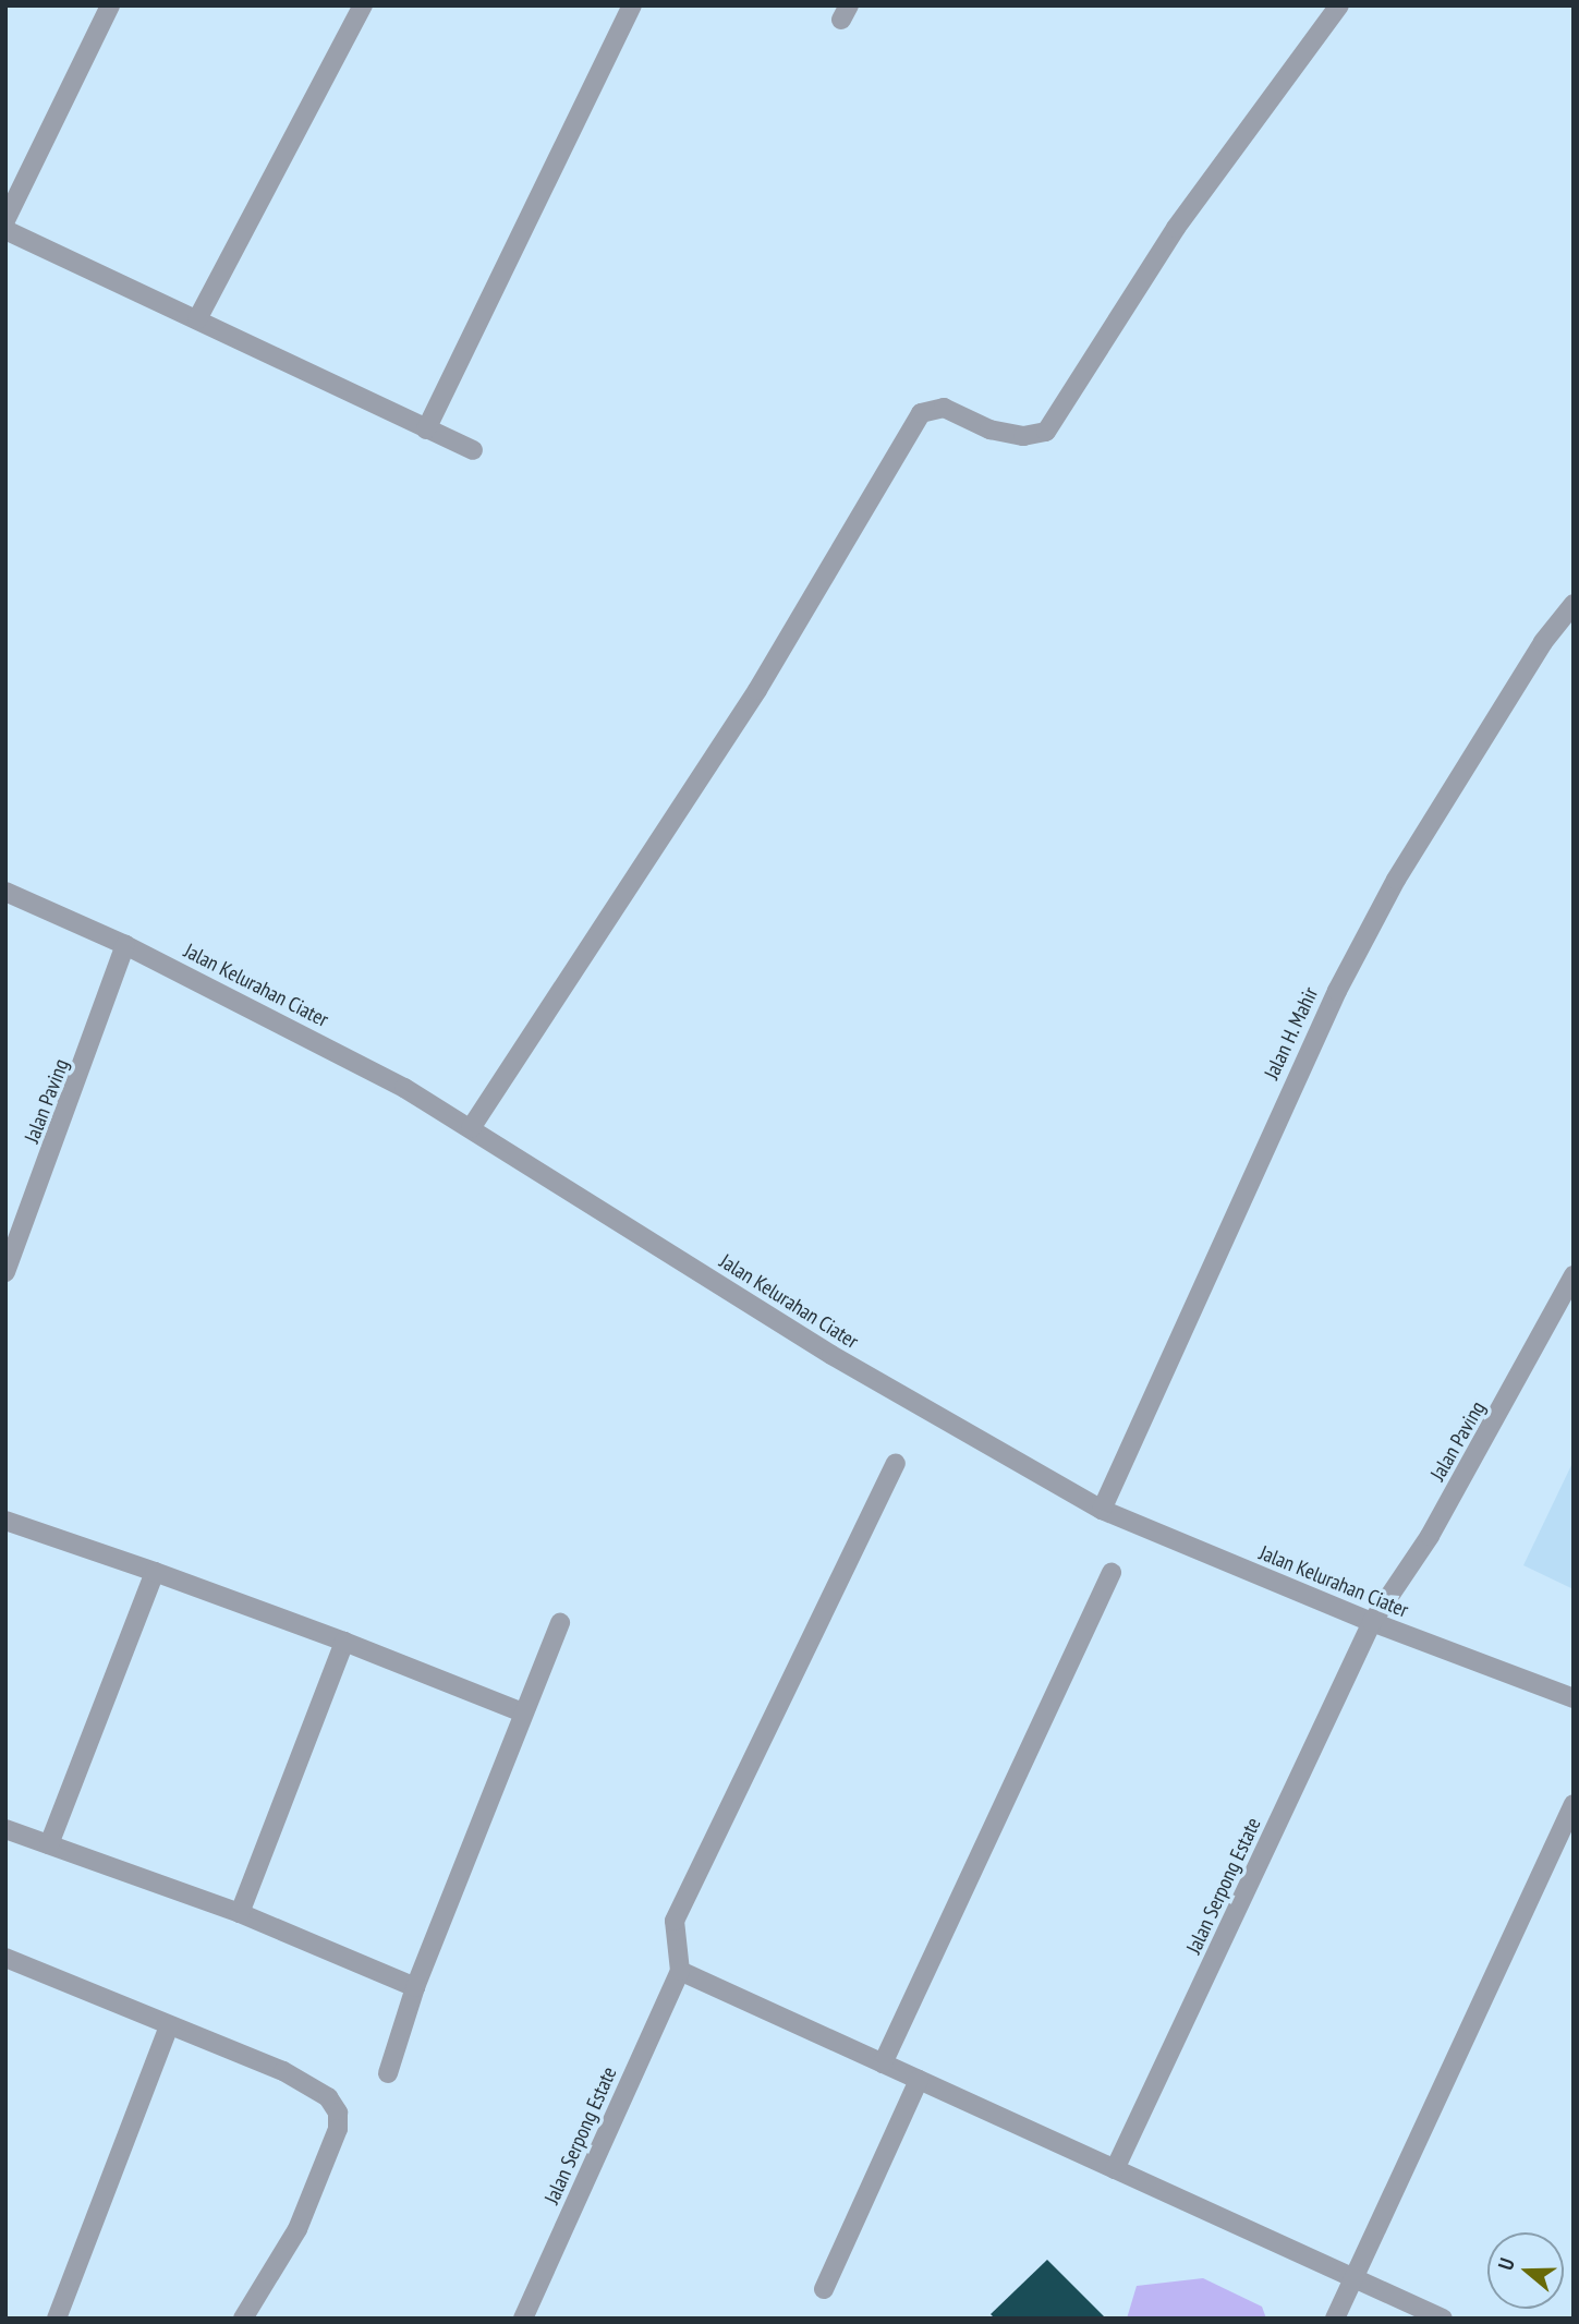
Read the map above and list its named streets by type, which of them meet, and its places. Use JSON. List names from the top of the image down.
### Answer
{
  "streets": {
    "street": [
      "Jalan Kelurahan Ciater",
      "Jalan H. Mahir",
      "Jalan Paving",
      "Jalan Serpong Estate"
    ]
  },
  "crossings": [
    ["Jalan Kelurahan Ciater", "Jalan H. Mahir"],
    ["Jalan Kelurahan Ciater", "Jalan Paving"],
    ["Jalan Kelurahan Ciater", "Jalan Serpong Estate"],
    ["Jalan Paving", "Jalan Serpong Estate"]
  ],
  "north": "left"
}
